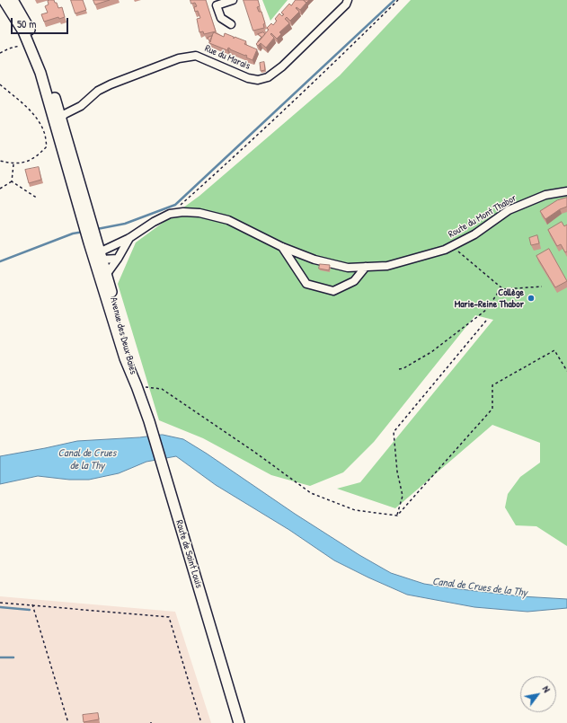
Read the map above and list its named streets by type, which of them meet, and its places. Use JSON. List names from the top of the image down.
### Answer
{
  "streets": {
    "main road": ["Avenue des Deux Baies", "Route de Saint Louis"],
    "street": ["Rue du Marais", "Route du Mont Thabor"]
  },
  "crossings": [
    ["Rue du Marais", "Avenue des Deux Baies"],
    ["Route du Mont Thabor", "Avenue des Deux Baies"],
    ["Avenue des Deux Baies", "Route de Saint Louis"]
  ],
  "water": ["Canal de Crues de la Thy"],
  "places": ["Collège Marie-Reine Thabor"],
  "scale_bar": "50 m",
  "north": "top right"
}
